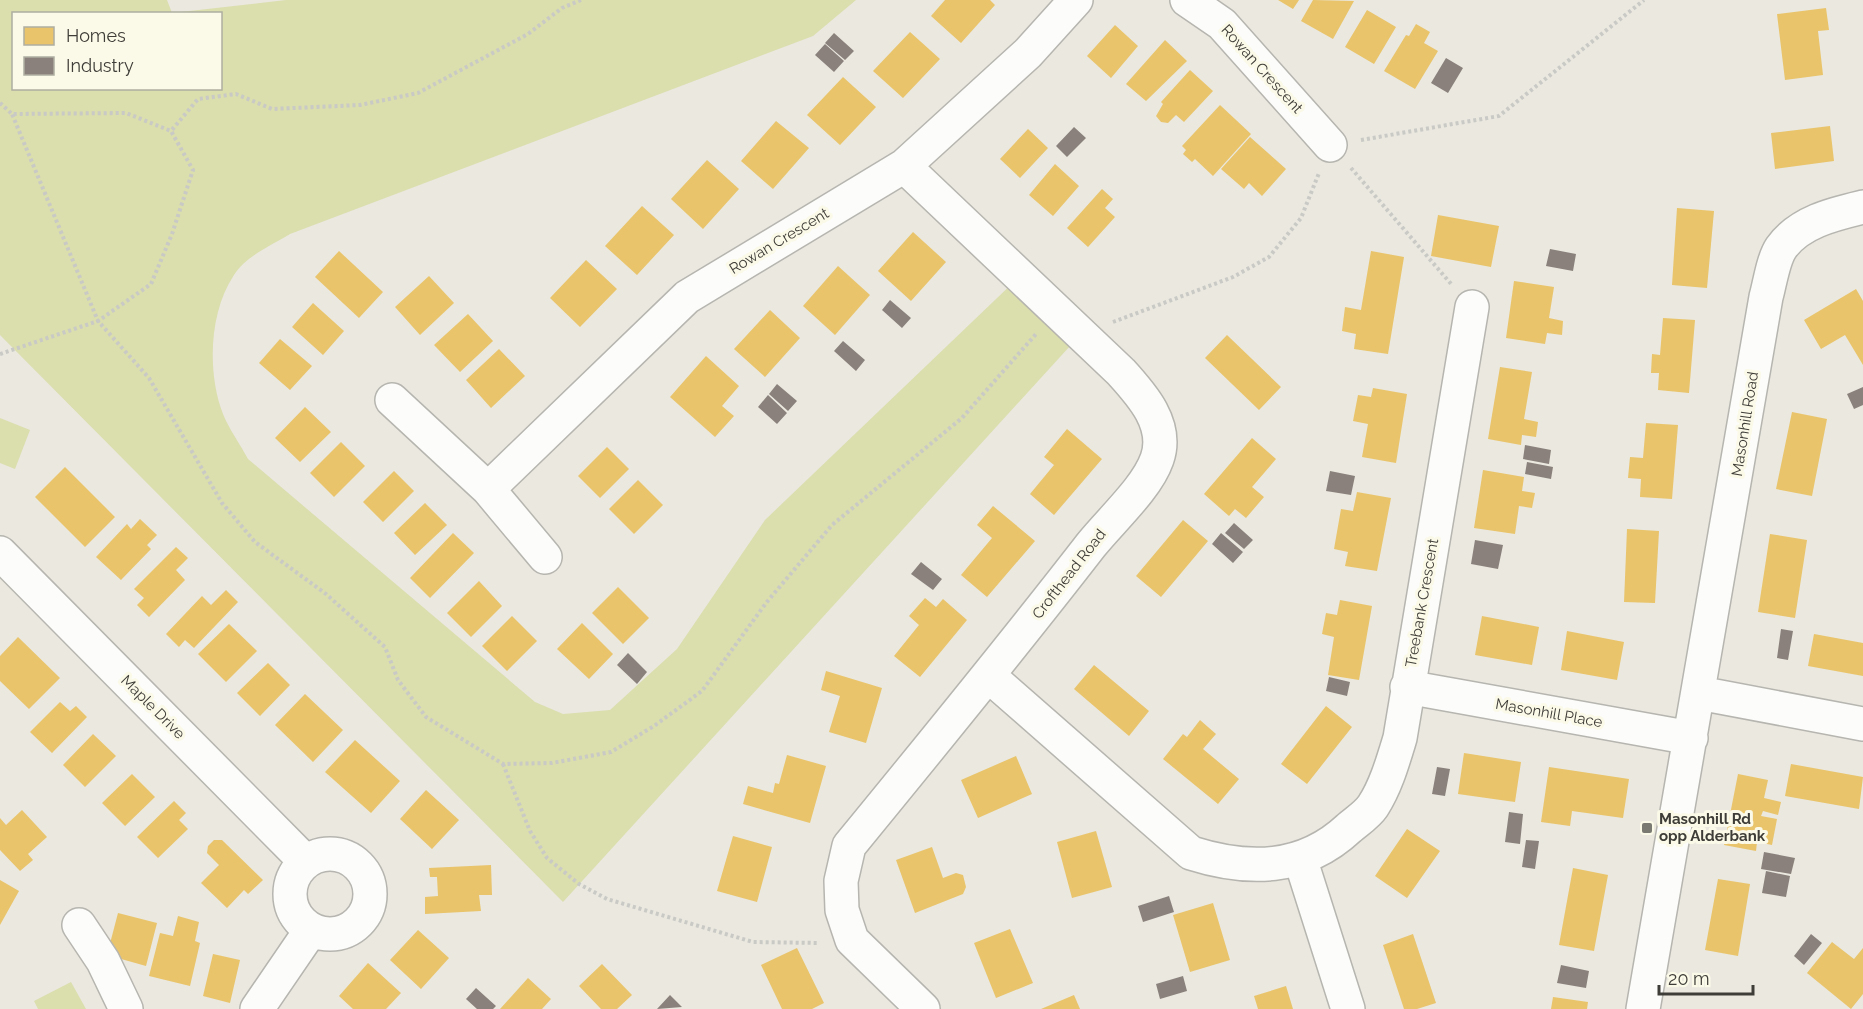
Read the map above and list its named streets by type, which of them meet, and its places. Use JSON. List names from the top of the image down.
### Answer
{
  "streets": {
    "street": [
      "Rowan Crescent",
      "Masonhill Road",
      "Crofthead Road",
      "Treebank Crescent",
      "Maple Drive",
      "Masonhill Place"
    ]
  },
  "crossings": [
    ["Rowan Crescent", "Crofthead Road"],
    ["Masonhill Road", "Masonhill Place"],
    ["Crofthead Road", "Treebank Crescent"],
    ["Treebank Crescent", "Masonhill Place"]
  ],
  "places": {
    "transit": ["Masonhill Rd opp Alderbank"]
  },
  "legend": ["Homes", "Industry"],
  "scale_bar": "20 m"
}
